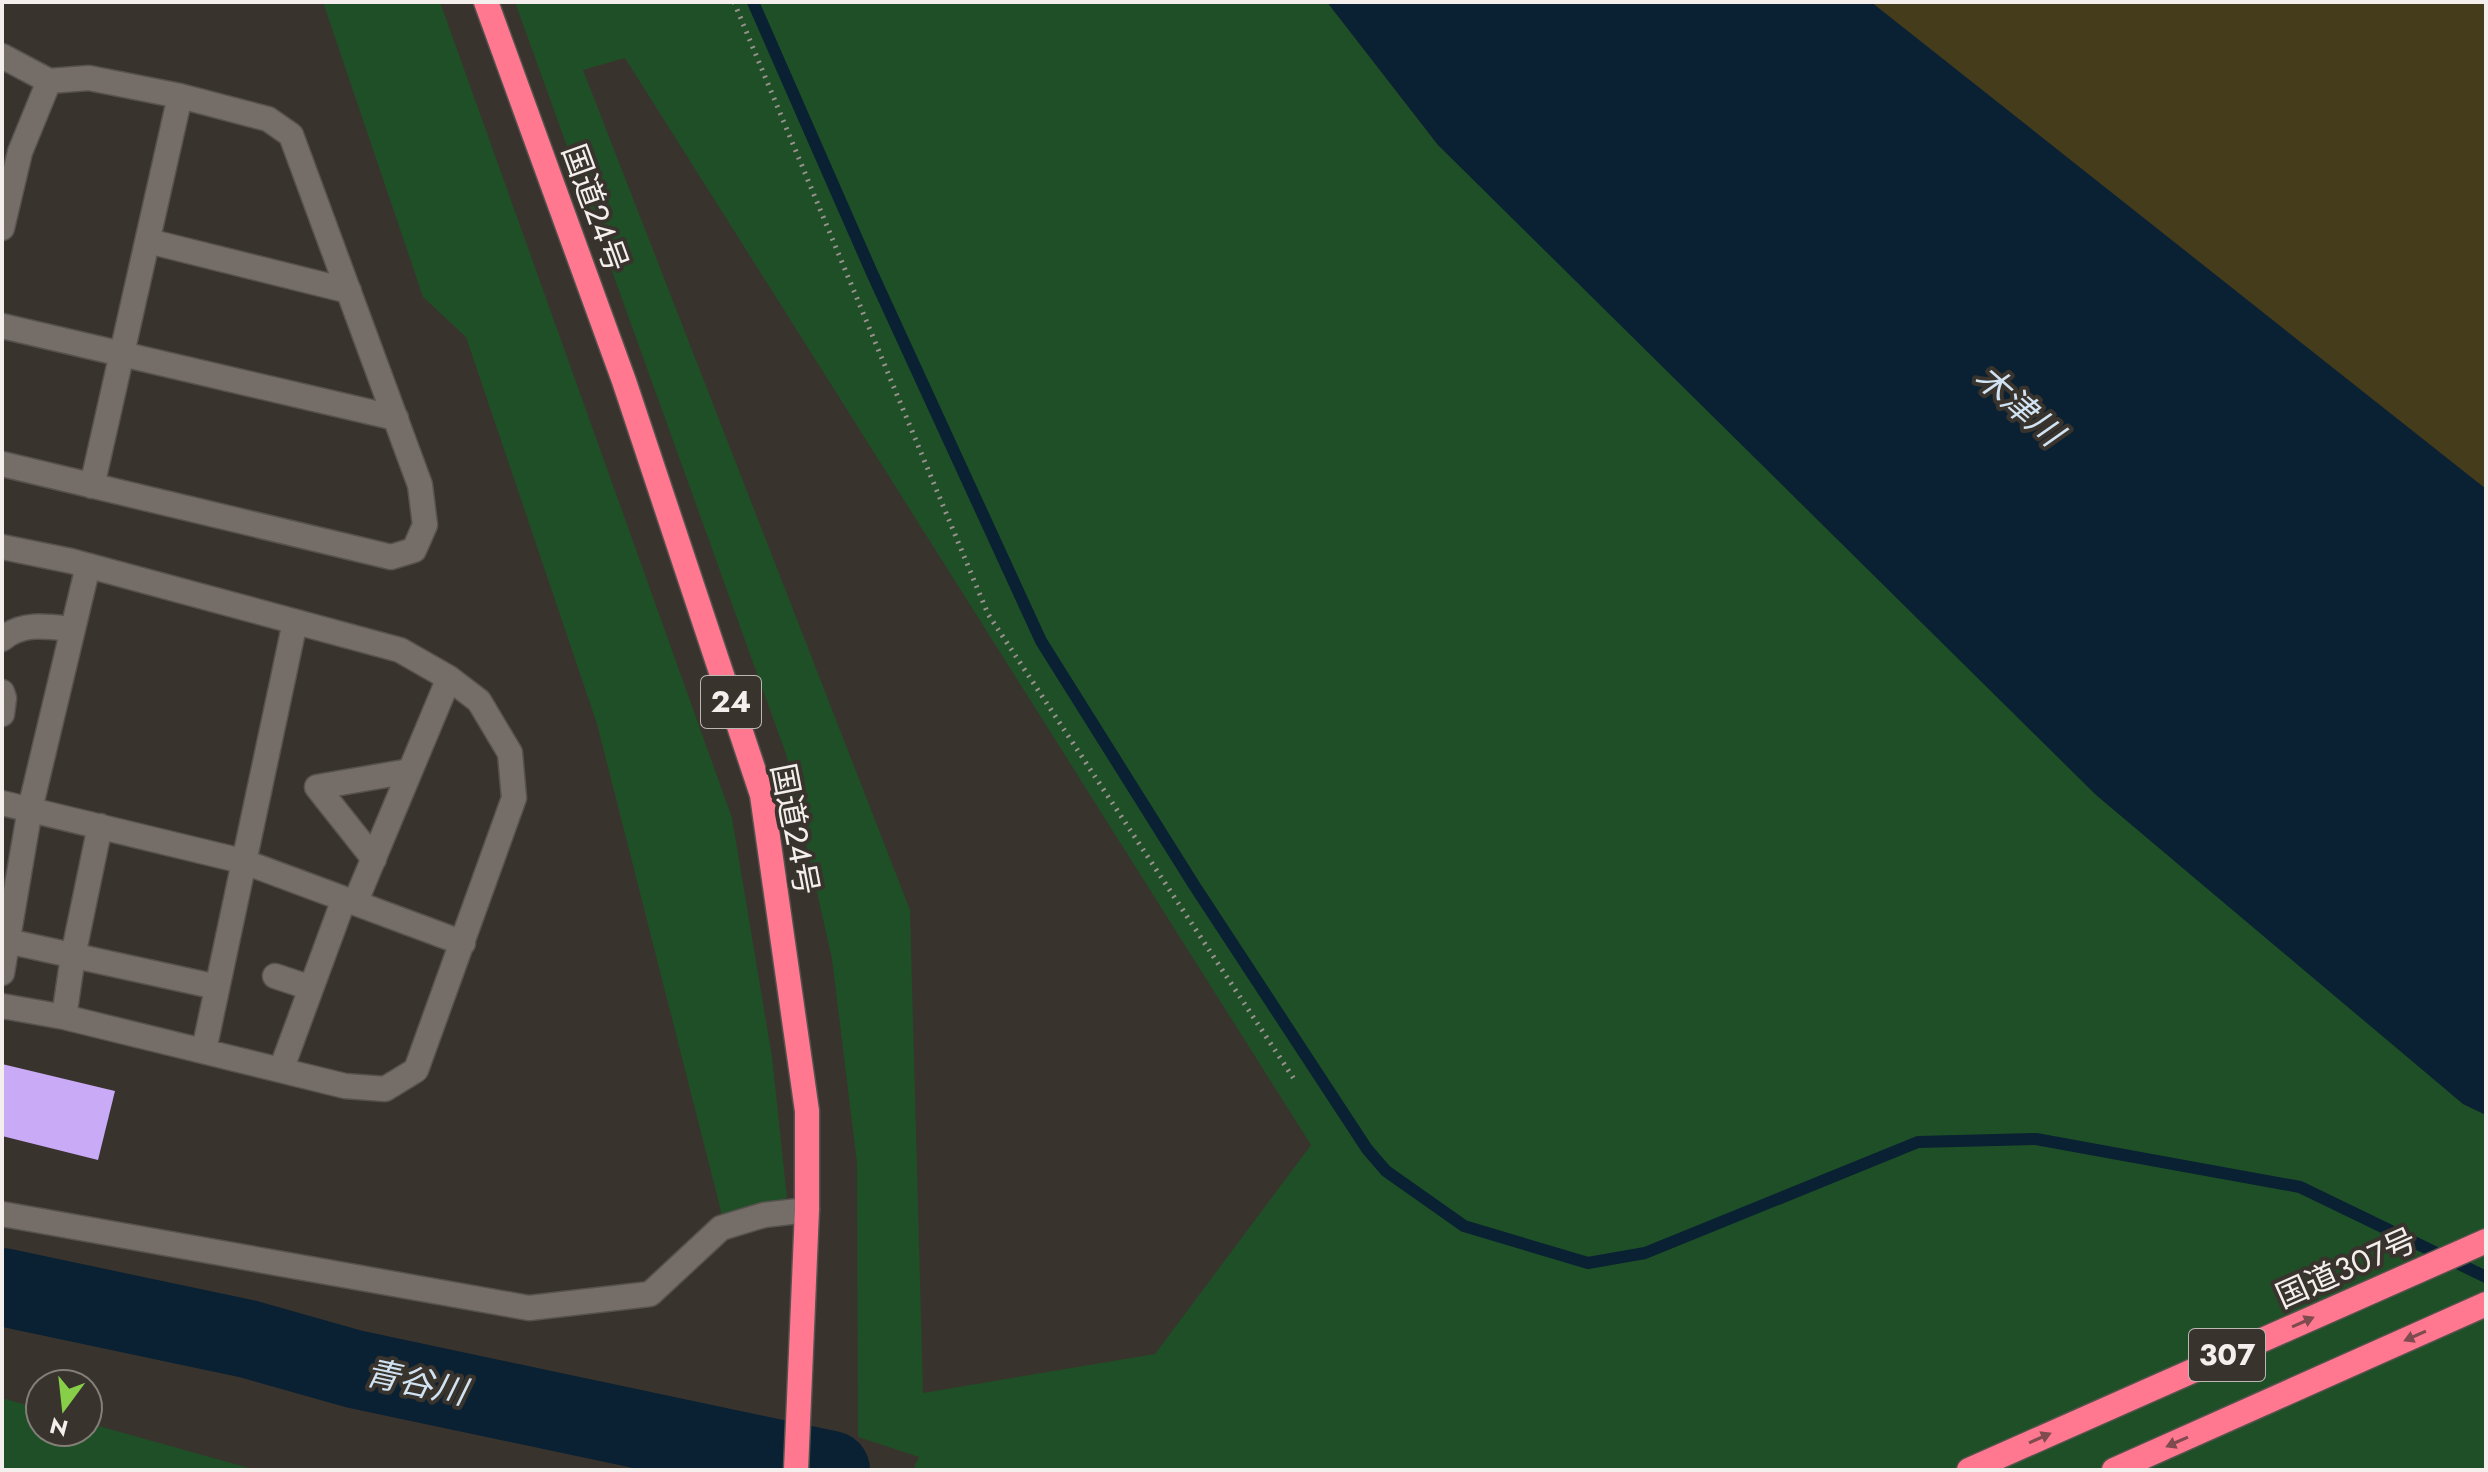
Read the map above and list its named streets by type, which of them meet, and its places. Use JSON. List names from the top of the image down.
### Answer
{
  "streets": {
    "highway": [
      "国道24号",
      "24",
      "国道307号",
      "307"
    ]
  },
  "water": ["木津川", "青谷川"],
  "north": "bottom"
}
